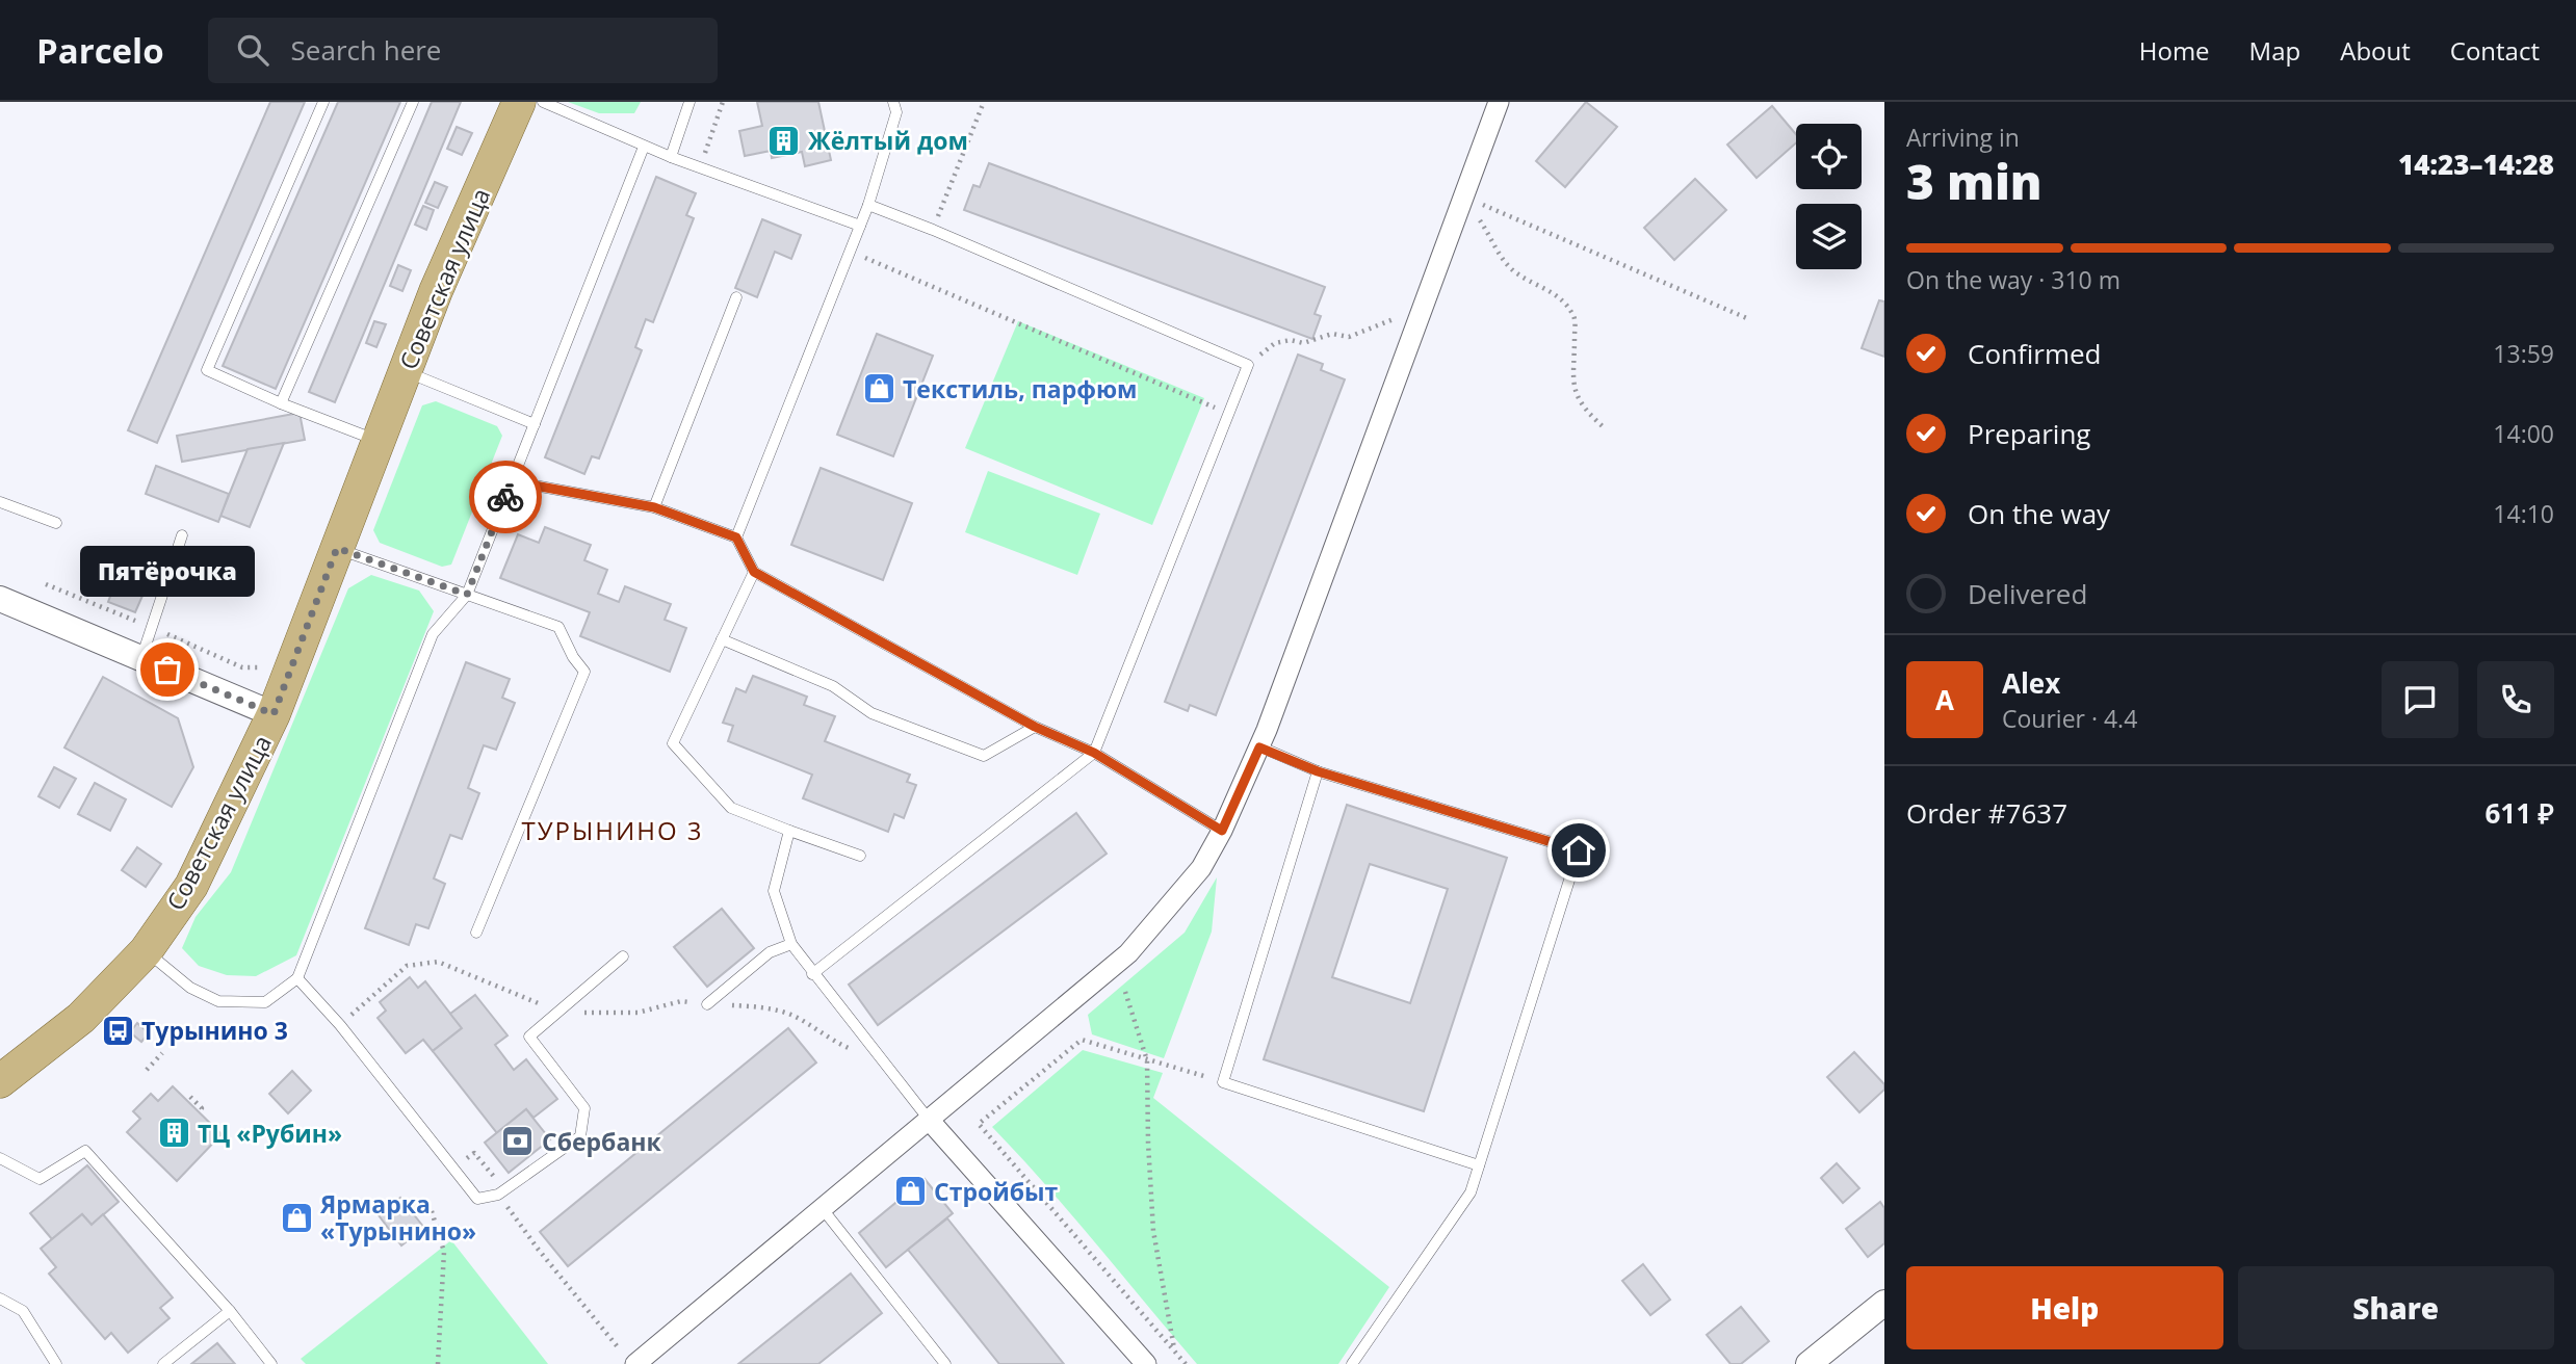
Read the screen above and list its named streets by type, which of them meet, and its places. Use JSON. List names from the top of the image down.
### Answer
{
  "streets": {
    "main road": ["Советская улица"]
  },
  "districts": ["ТУРЫНИНО 3"],
  "places": {
    "building": ["Жёлтый дом", "ТЦ «Рубин»"],
    "shop": ["Текстиль, парфюм", "Стройбыт", "Ярмарка «Турынино»"],
    "other": ["Пятёрочка"],
    "bus stop": ["Турынино 3"],
    "bank": ["Сбербанк"]
  },
  "page": {
    "header": "Parcelo",
    "search": "Search here",
    "nav": [
      "Home",
      "Map",
      "About",
      "Contact"
    ],
    "heading": ["3 min", "Arriving in", "14:23–14:28"],
    "panel": [
      "Alex",
      "Courier · 4.4",
      "Order #7637",
      "611 ₽"
    ],
    "bar": "On the way · 310 m",
    "list": [
      ["Confirmed", "13:59"],
      ["Preparing", "14:00"],
      ["On the way", "14:10"],
      "Delivered"
    ],
    "bubble": "Пятёрочка",
    "round": "A",
    "buttons": ["Help", "Share"]
  }
}
